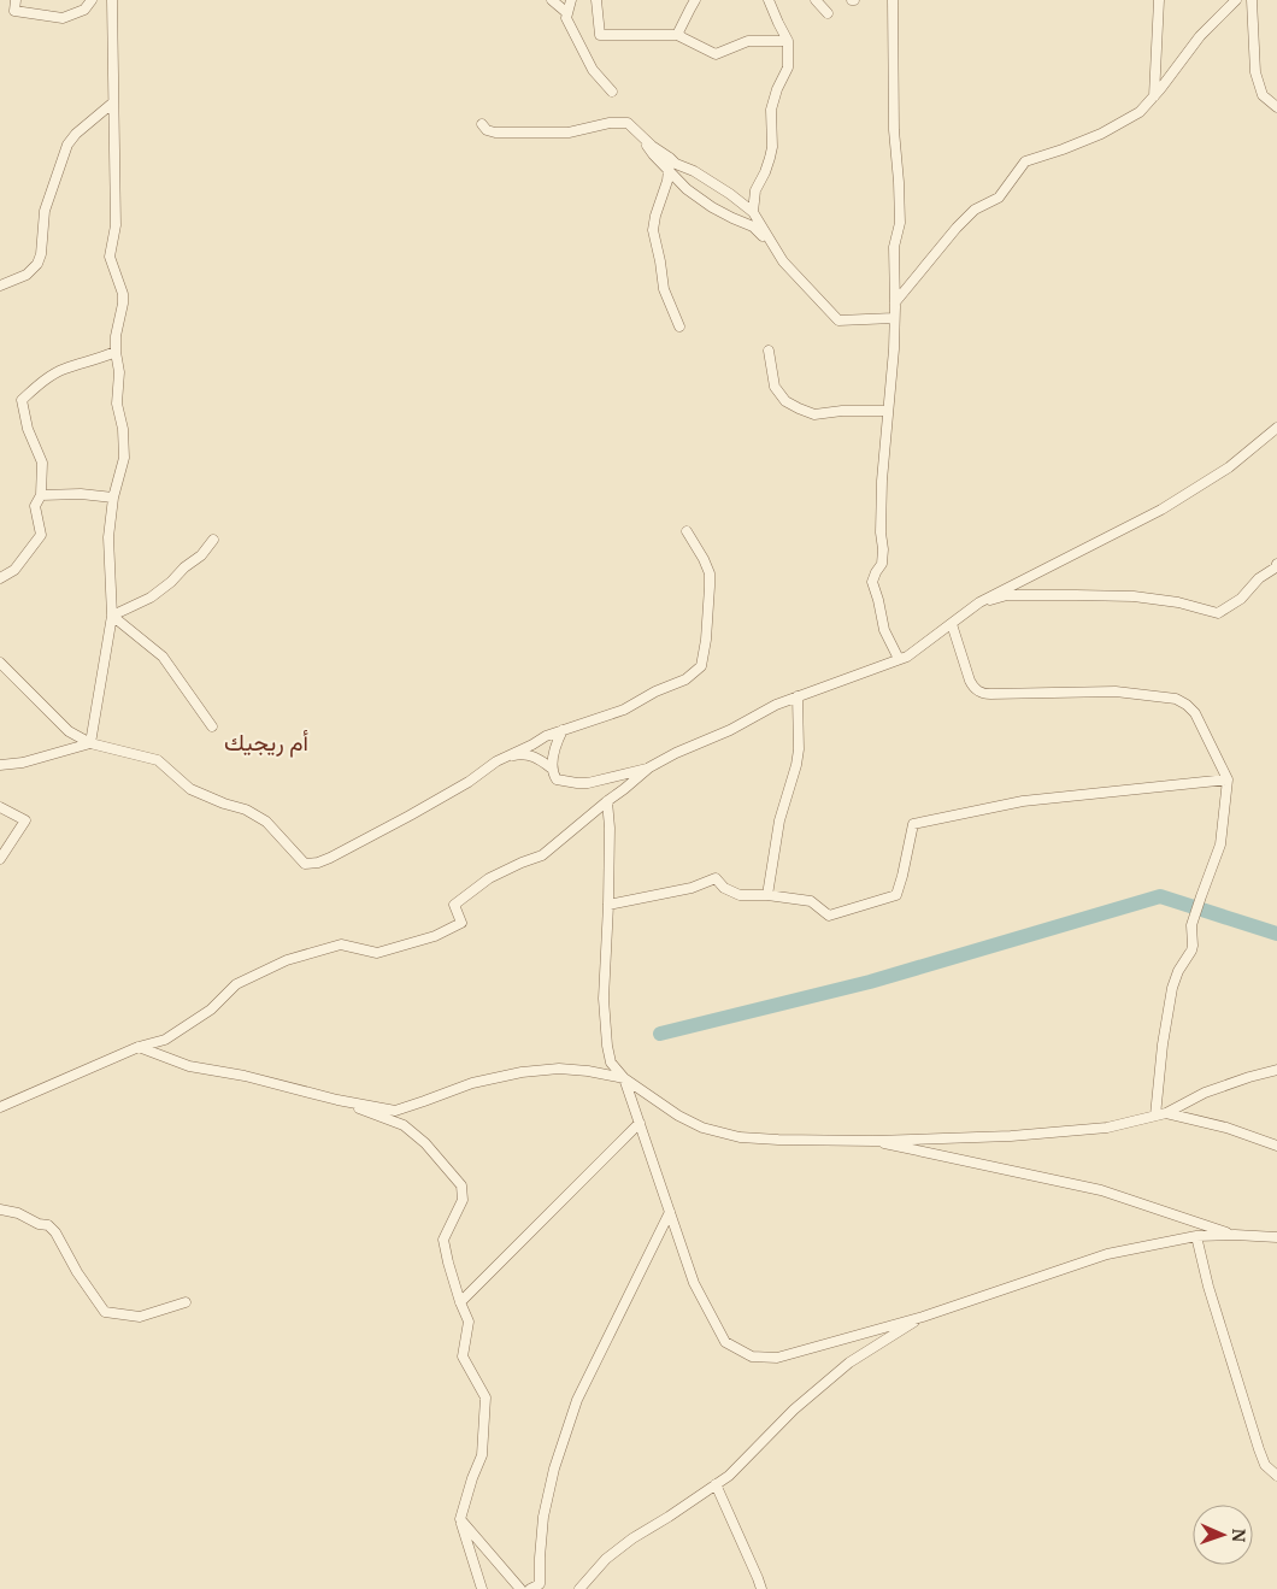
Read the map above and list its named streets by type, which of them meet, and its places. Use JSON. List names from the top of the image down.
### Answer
{
  "districts": ["أم ريجيك"],
  "north": "right"
}
